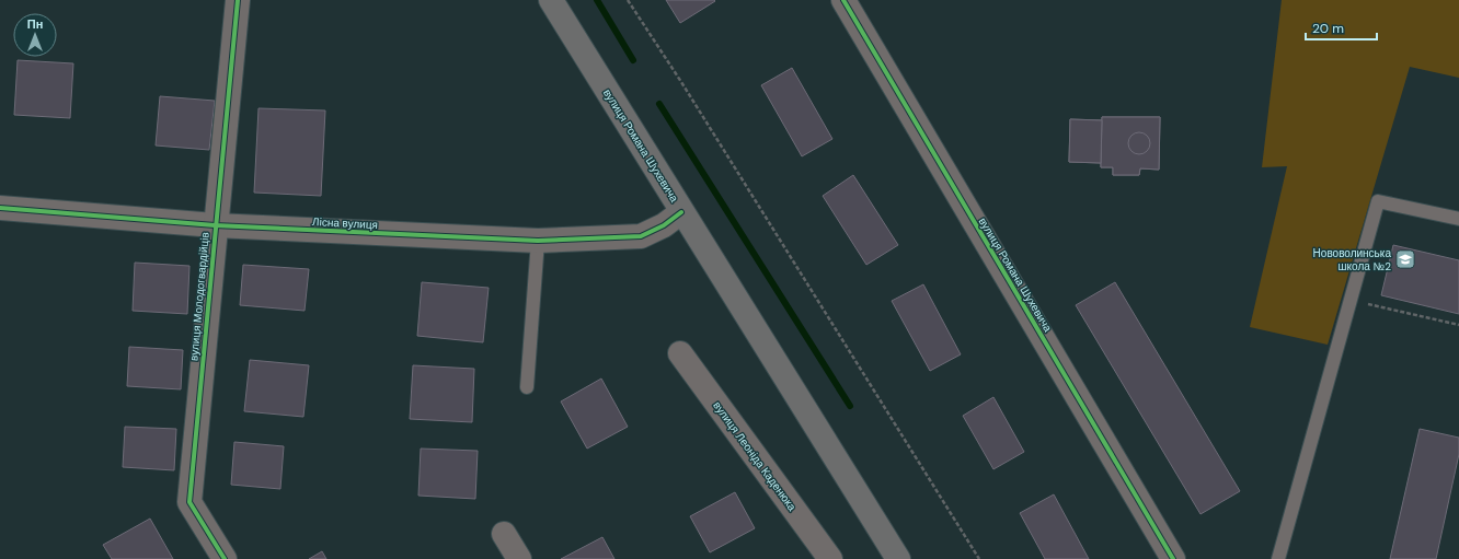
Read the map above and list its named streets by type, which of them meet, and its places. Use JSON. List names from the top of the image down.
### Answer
{
  "streets": {
    "main road": ["вулиця Романа Шухевича"],
    "street": ["Лісна вулиця", "вулиця Молодогвардійців", "вулиця Леоніда Каденюка"]
  },
  "crossings": [
    ["вулиця Романа Шухевича", "Лісна вулиця"],
    ["Лісна вулиця", "вулиця Молодогвардійців"]
  ],
  "places": {
    "school or university": ["Нововолинська школа №2"]
  },
  "scale_bar": "20 m",
  "north": "top"
}
